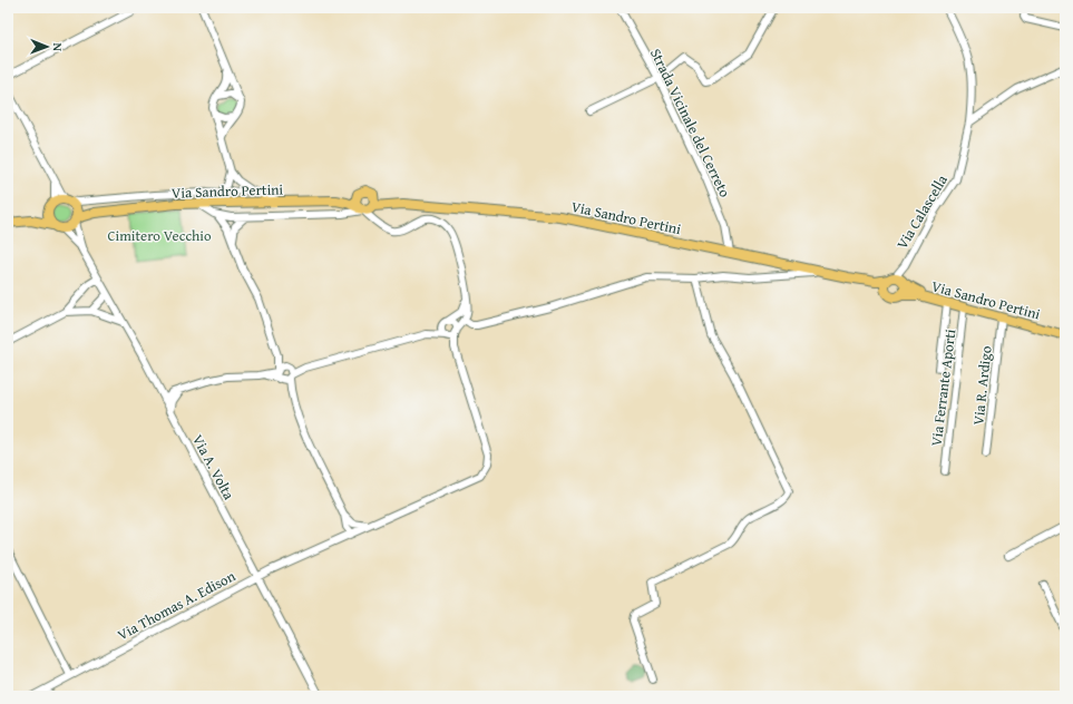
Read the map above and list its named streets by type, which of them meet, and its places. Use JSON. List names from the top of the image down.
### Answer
{
  "streets": {
    "main road": ["Via Sandro Pertini"],
    "street": [
      "Strada Vicinale del Cerreto",
      "Via Calascella",
      "Via R. Ardigo",
      "Via Ferrante Aporti",
      "Via A. Volta",
      "Via Thomas A. Edison"
    ]
  },
  "crossings": [
    ["Strada Vicinale del Cerreto", "Via Sandro Pertini"],
    ["Via Sandro Pertini", "Via Calascella"],
    ["Via Sandro Pertini", "Via R. Ardigo"],
    ["Via Sandro Pertini", "Via Ferrante Aporti"],
    ["Via Sandro Pertini", "Via A. Volta"],
    ["Via A. Volta", "Via Thomas A. Edison"]
  ],
  "parks": ["Cimitero Vecchio"],
  "north": "right"
}
